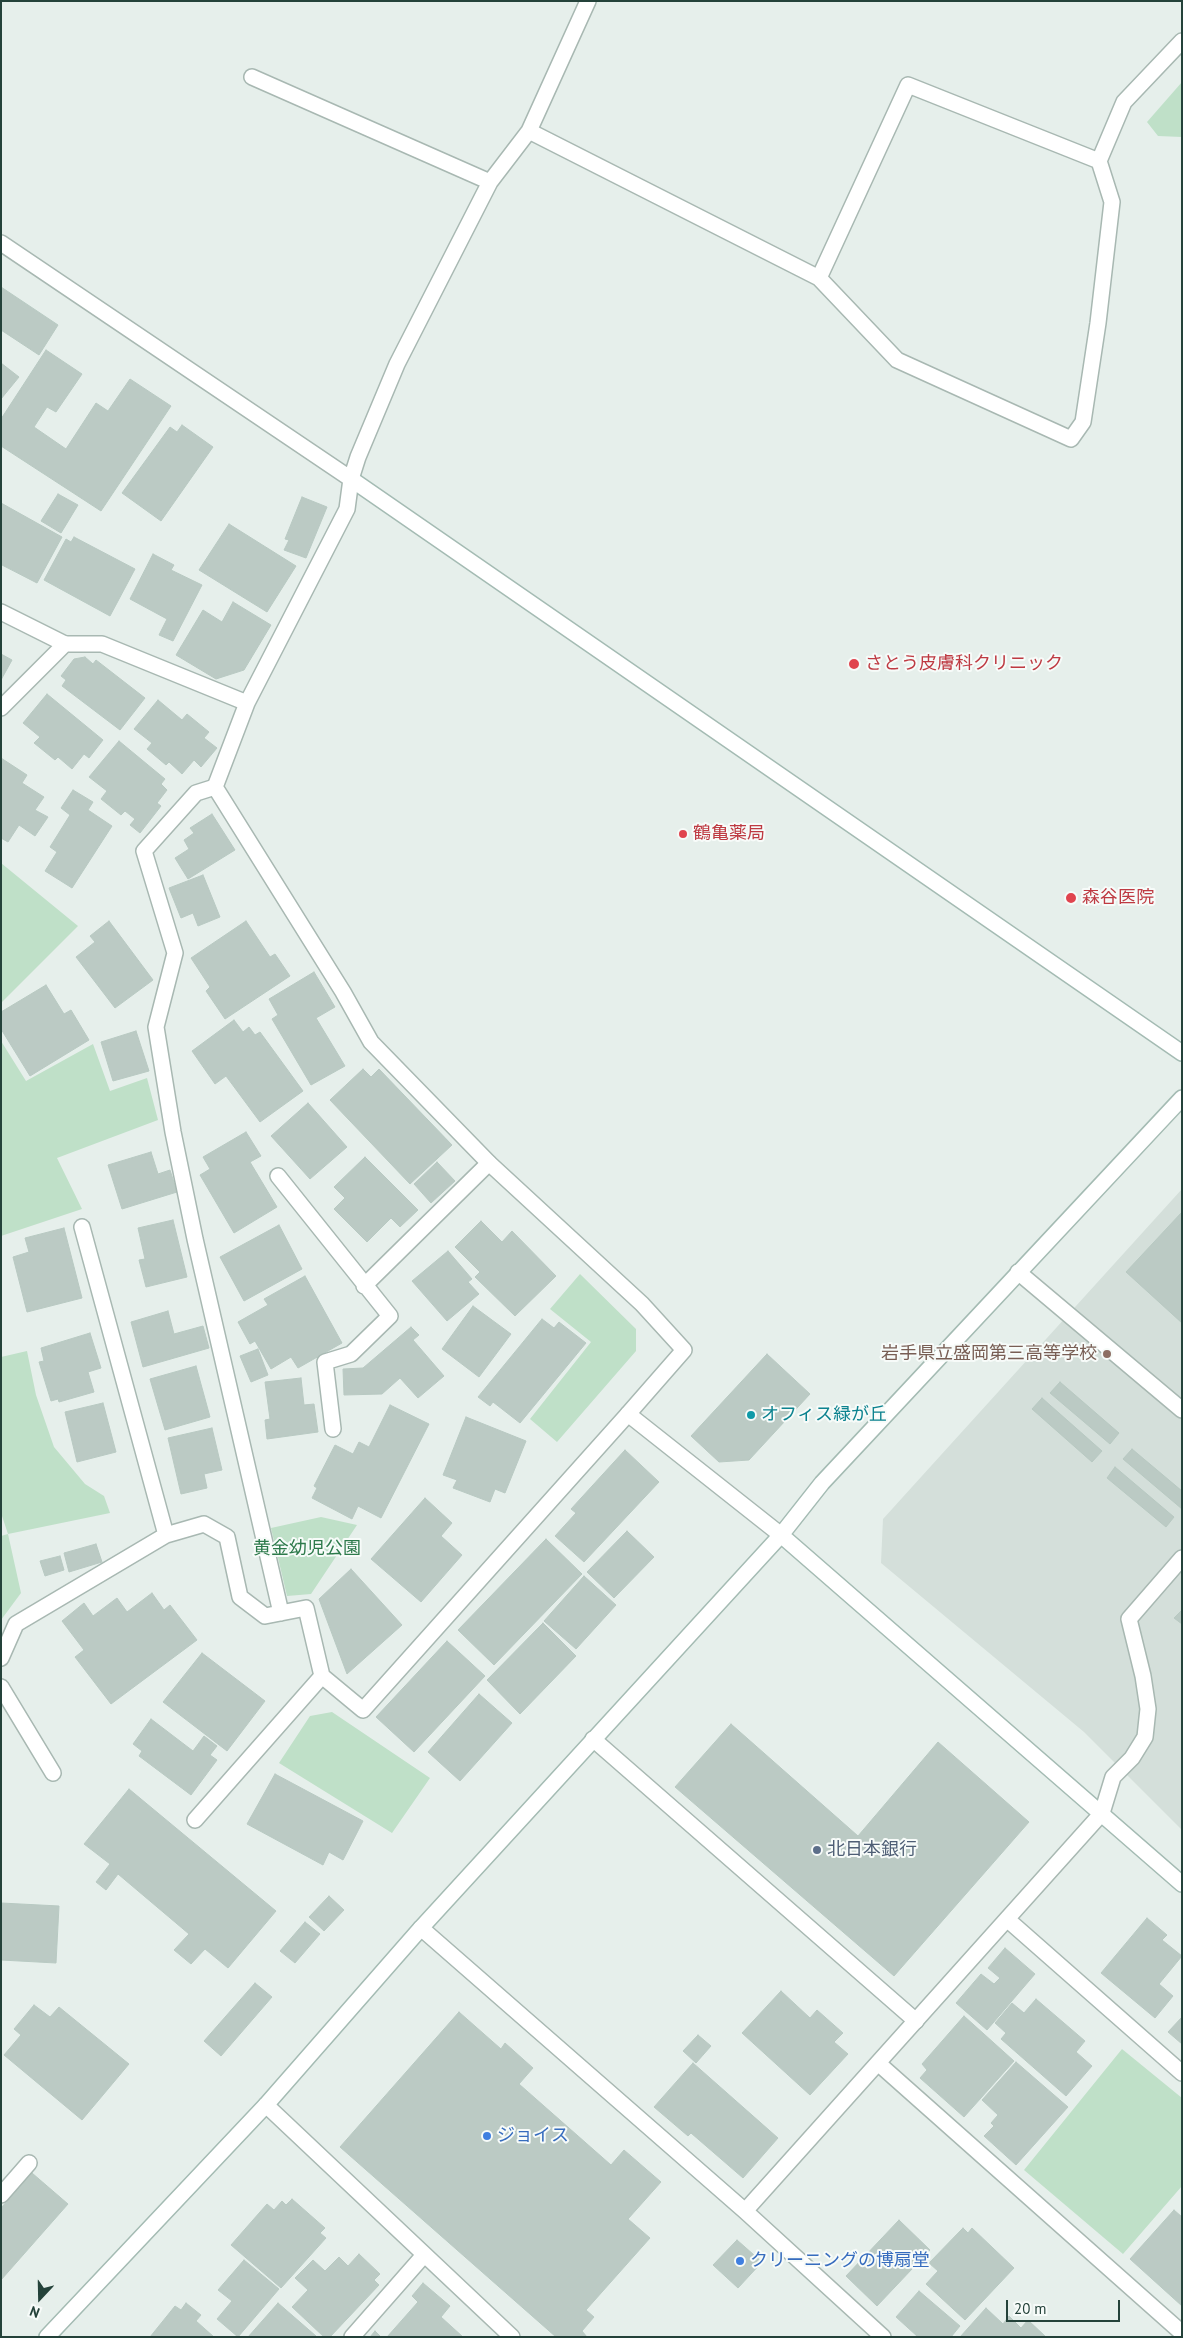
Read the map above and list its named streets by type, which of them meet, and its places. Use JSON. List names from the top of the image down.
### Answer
{
  "parks": ["黄金幼児公園"],
  "places": [
    "さとう皮膚科クリニック",
    "鶴亀薬局",
    "森谷医院",
    "岩手県立盛岡第三高等学校",
    "オフィス緑が丘",
    "北日本銀行",
    "ジョイス",
    "クリーニングの博扇堂"
  ],
  "scale_bar": "20 m",
  "north": "bottom"
}
